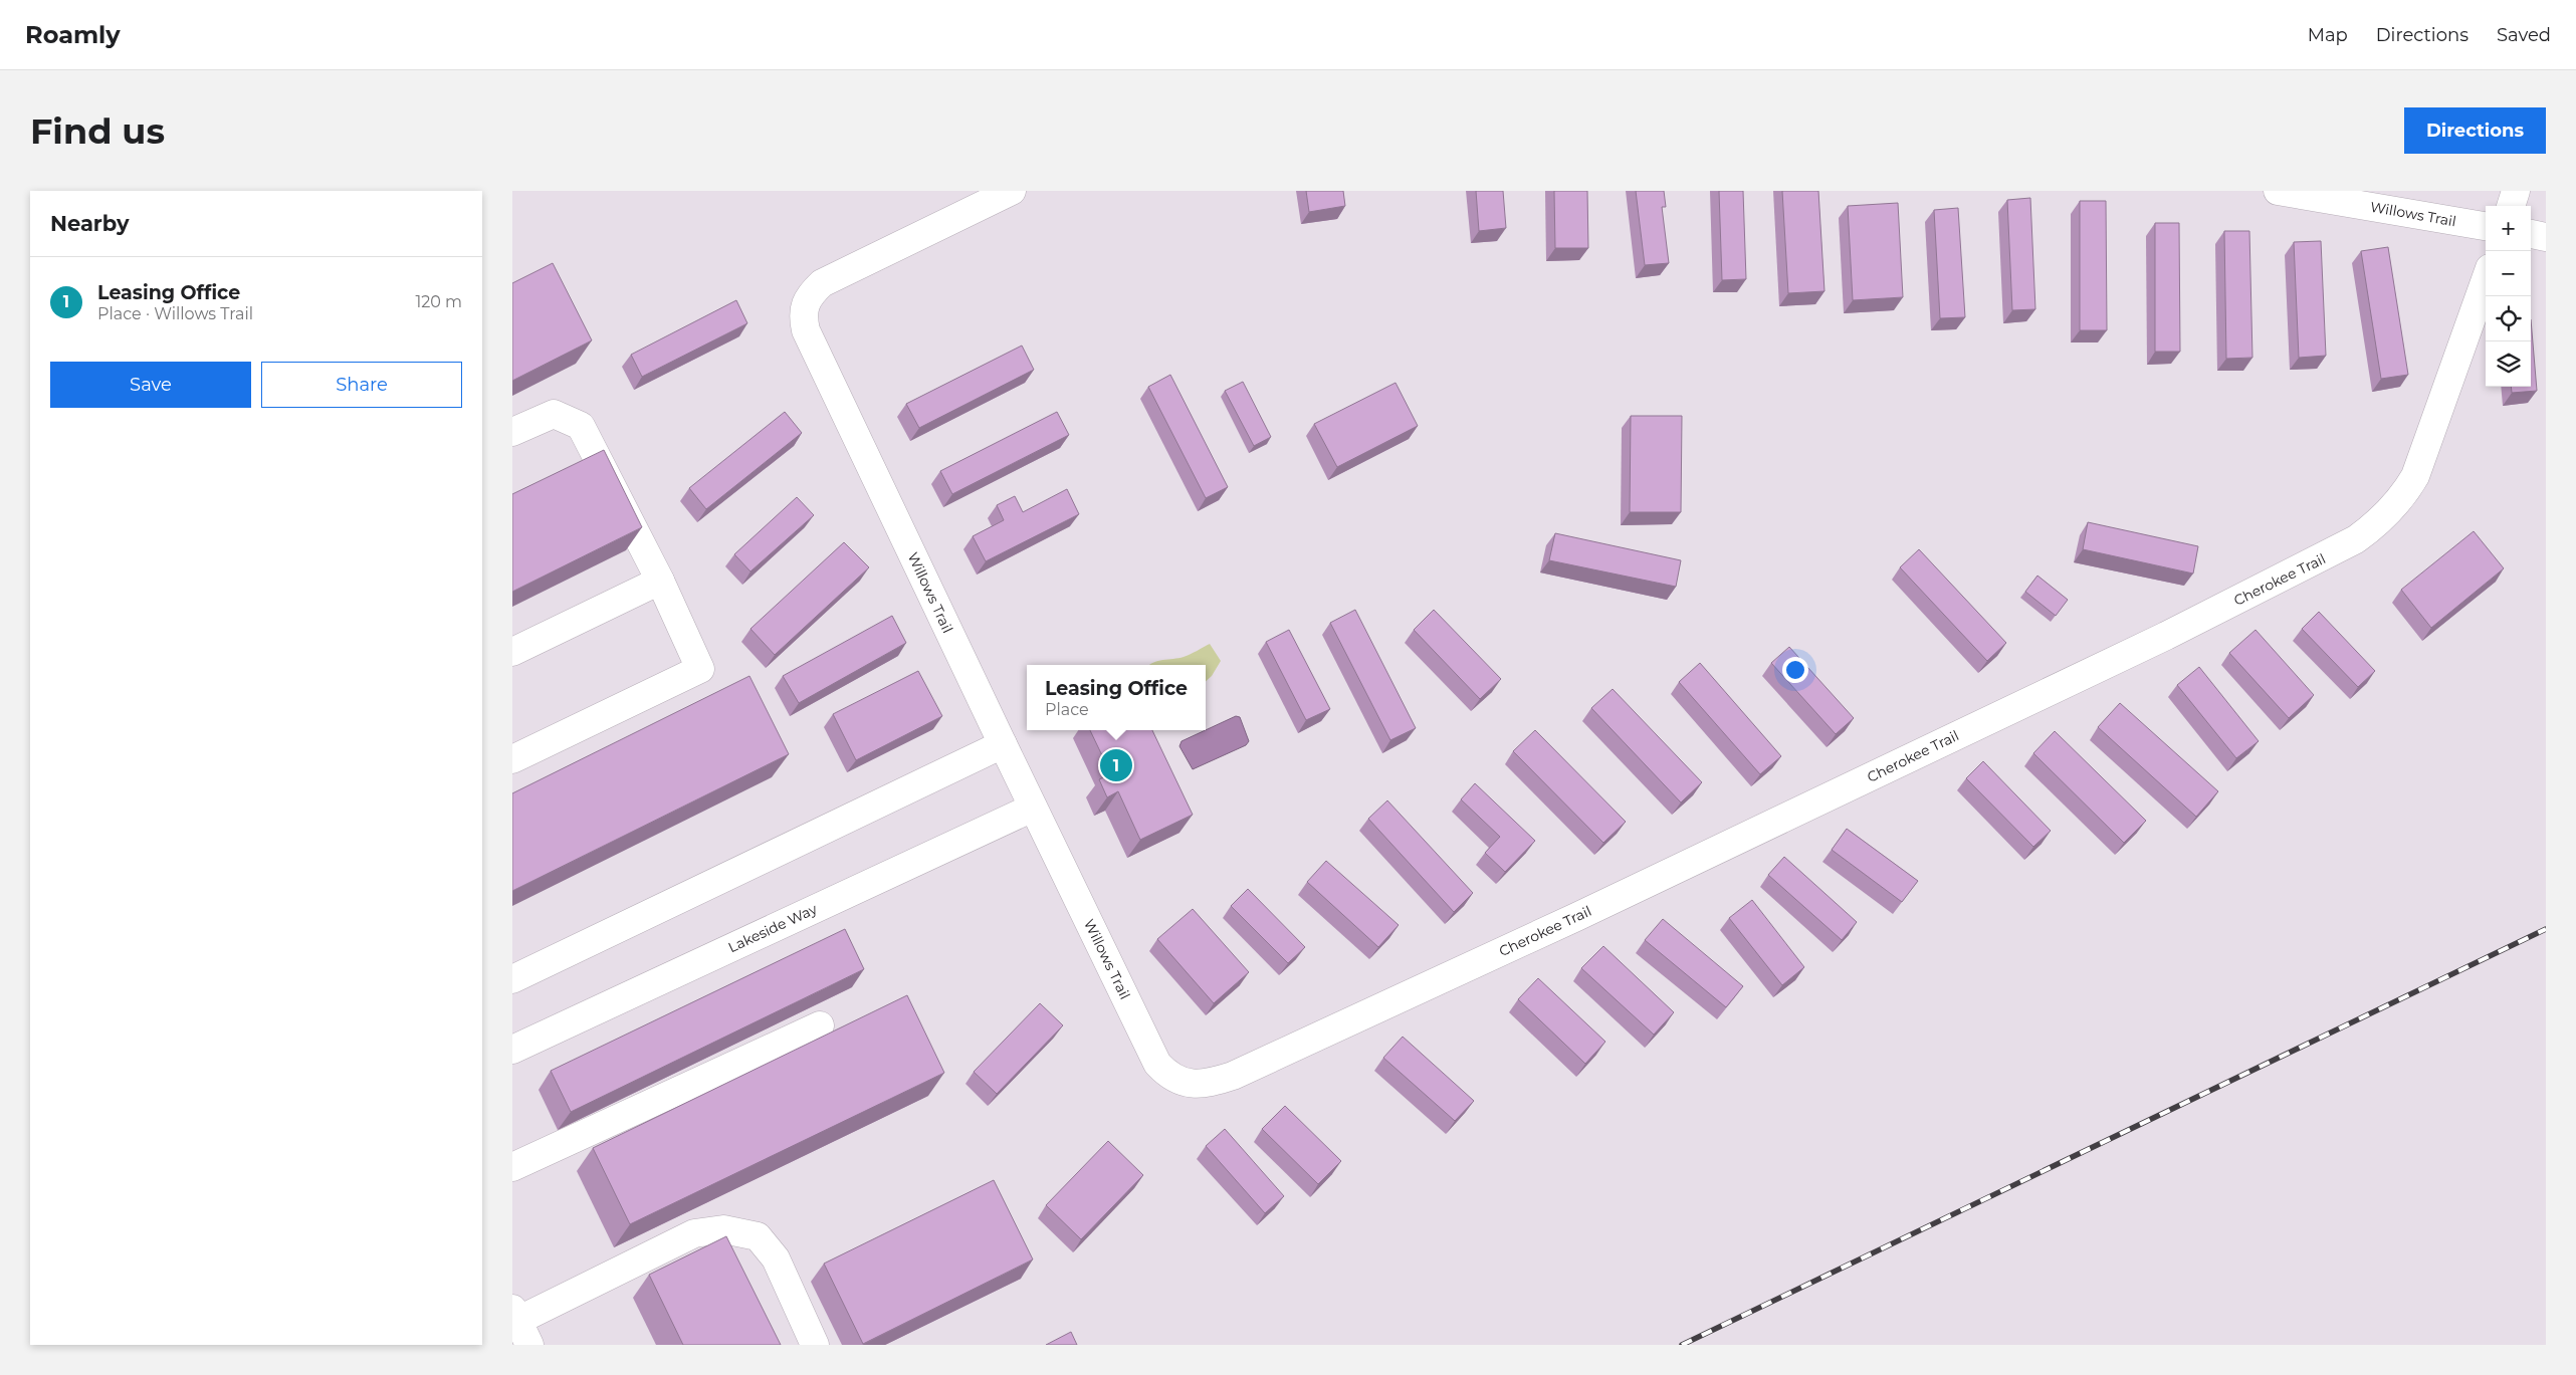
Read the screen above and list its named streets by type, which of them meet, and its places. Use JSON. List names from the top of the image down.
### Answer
{
  "streets": {
    "street": ["Willows Trail", "Cherokee Trail", "Lakeside Way"]
  },
  "crossings": [
    ["Willows Trail", "Cherokee Trail"],
    ["Willows Trail", "Lakeside Way"]
  ],
  "page": {
    "header": "Roamly",
    "nav": ["Map", "Directions", "Saved"],
    "buttons": [
      "Directions",
      ["Save", "Share"]
    ],
    "title": "Find us",
    "heading": "Nearby",
    "map_buttons": ["+", "−"],
    "list": [
      {
        "mark": "1",
        "name": "Leasing Office",
        "note": "Place · Willows Trail",
        "value": "120 m"
      }
    ],
    "popup": ["Leasing Office", "Place"],
    "pins": "1"
  }
}
